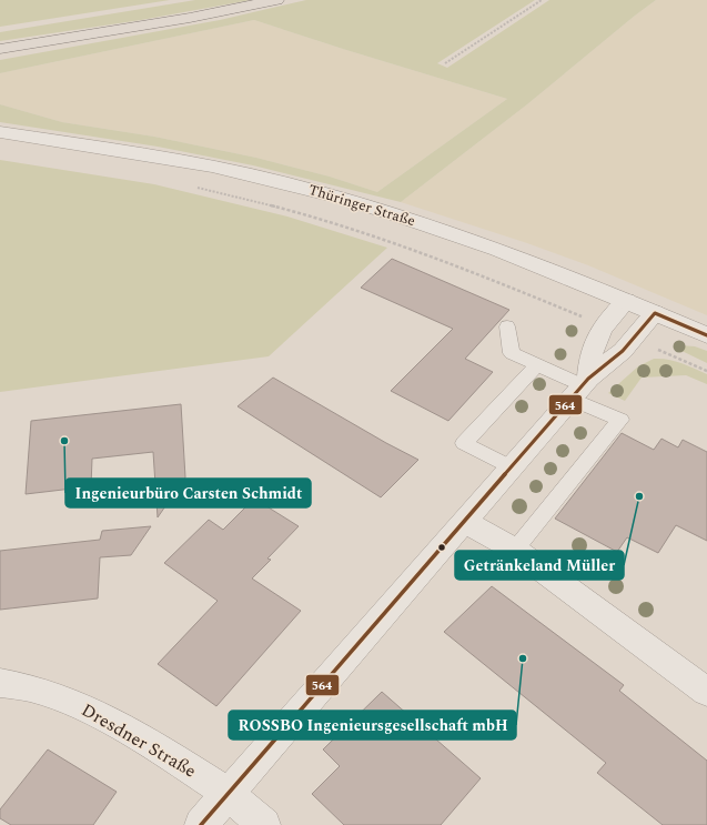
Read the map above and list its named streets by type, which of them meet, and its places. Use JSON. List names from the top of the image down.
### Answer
{
  "streets": {
    "street": ["Thüringer Straße", "Dresdner Straße"]
  },
  "places": ["Ingenieurbüro Carsten Schmidt", "Getränkeland Müller", "ROSSBO Ingenieursgesellschaft mbH"],
  "lines": ["transit line 564"]
}
